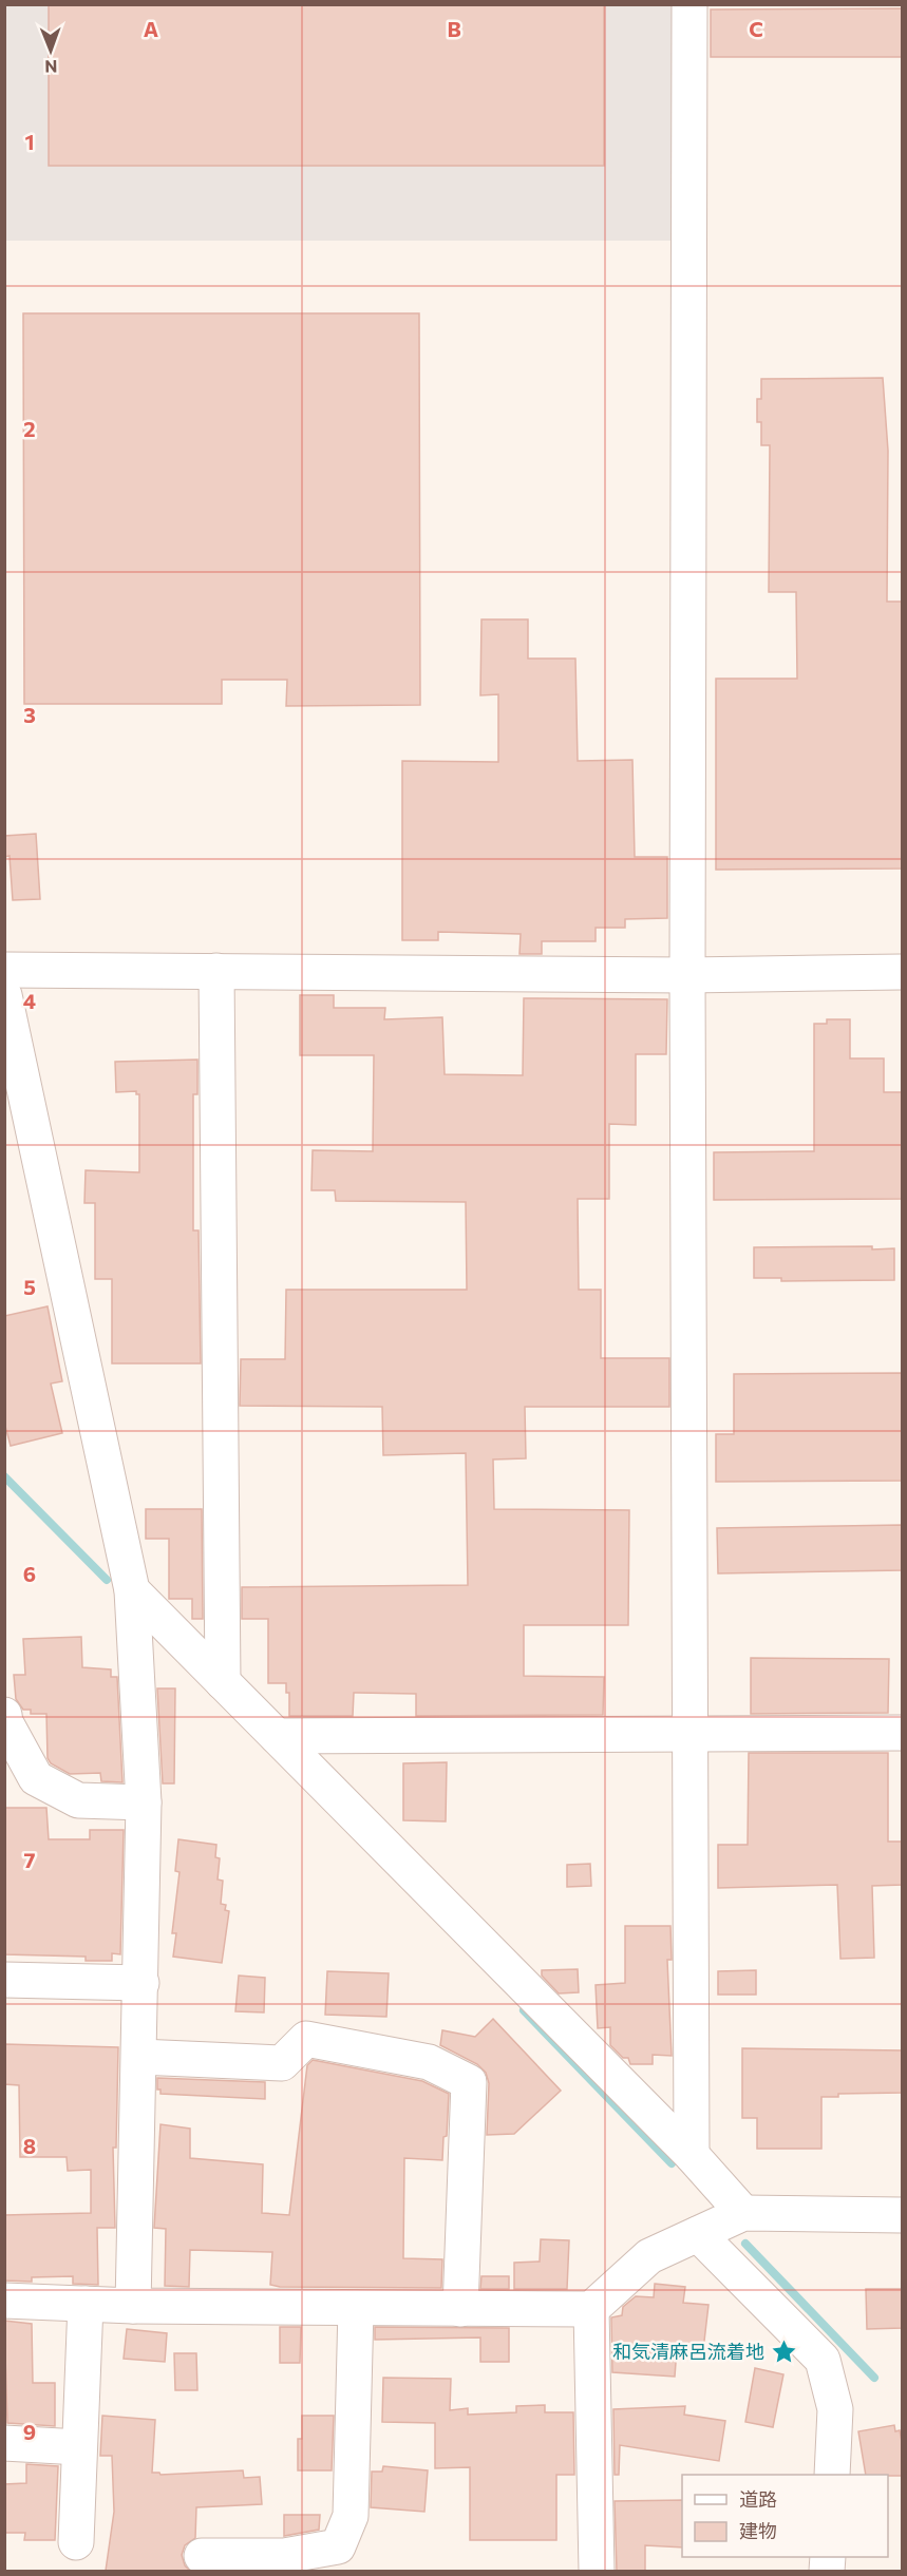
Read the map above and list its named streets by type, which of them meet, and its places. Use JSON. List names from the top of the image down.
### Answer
{
  "places": {
    "place": ["和気清麻呂流着地"]
  },
  "legend": ["道路", "建物"],
  "north": "bottom",
  "grid": {
    "columns": ["A", "B", "C"],
    "rows": [
      "1",
      "2",
      "3",
      "4",
      "5",
      "6",
      "7",
      "8",
      "9"
    ]
  }
}
